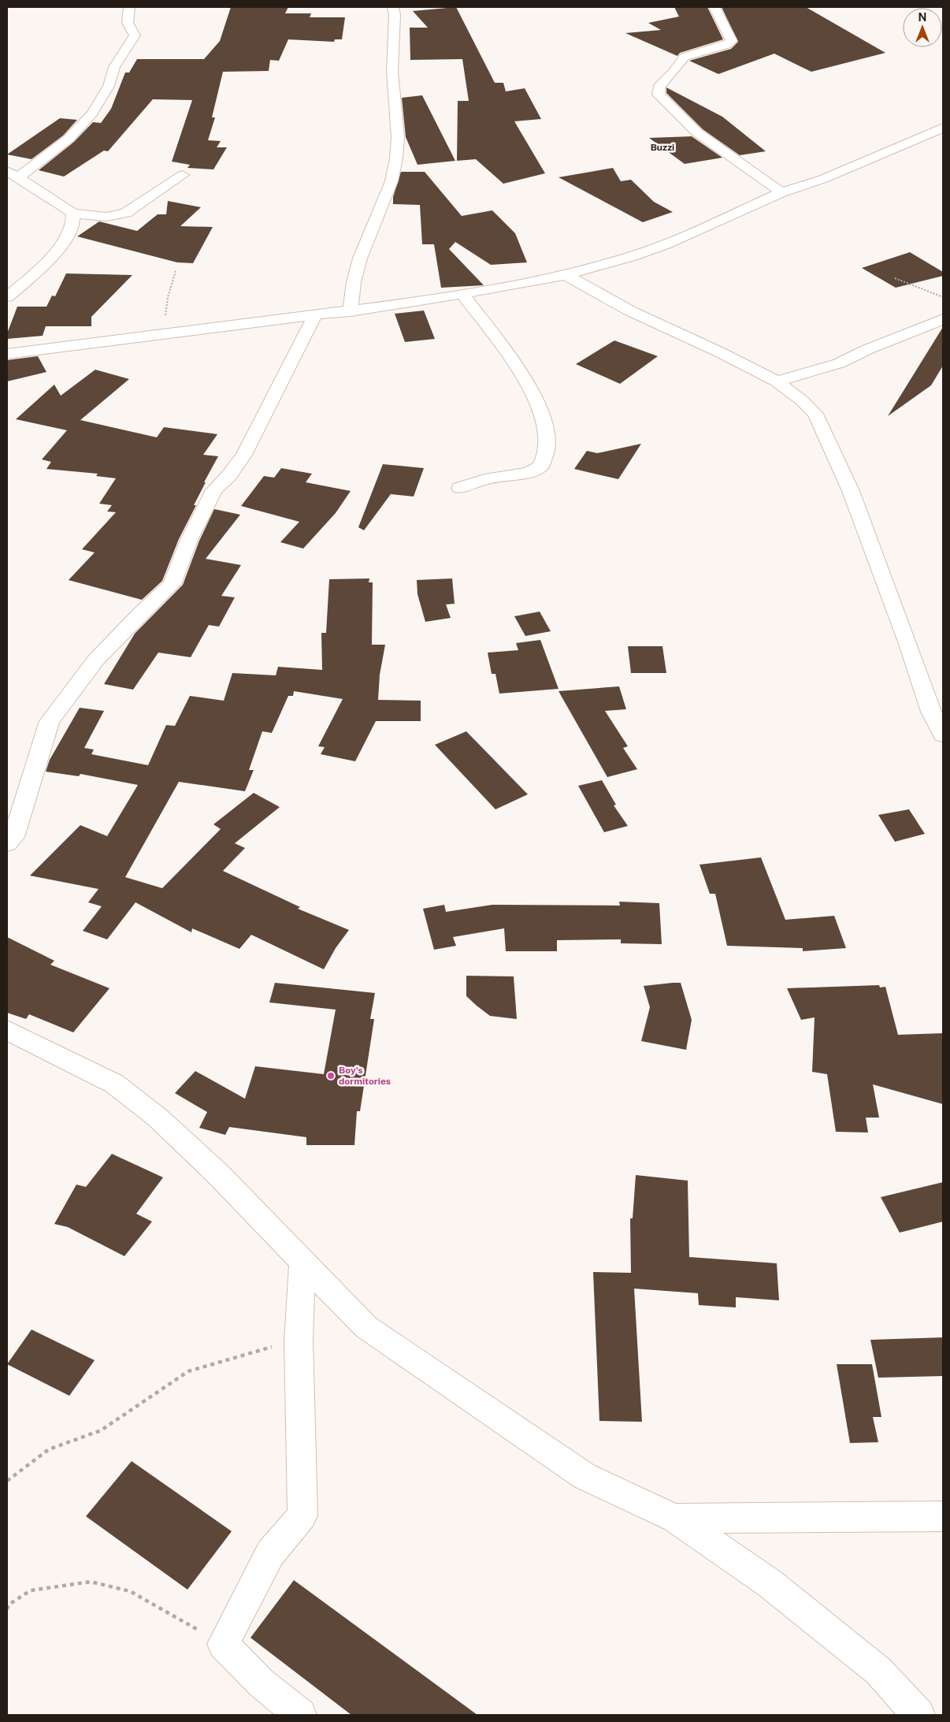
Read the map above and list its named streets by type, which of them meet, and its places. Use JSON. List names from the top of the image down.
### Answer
{
  "districts": ["Buzzi"],
  "places": ["Boy's dormitories"],
  "north": "top"
}
